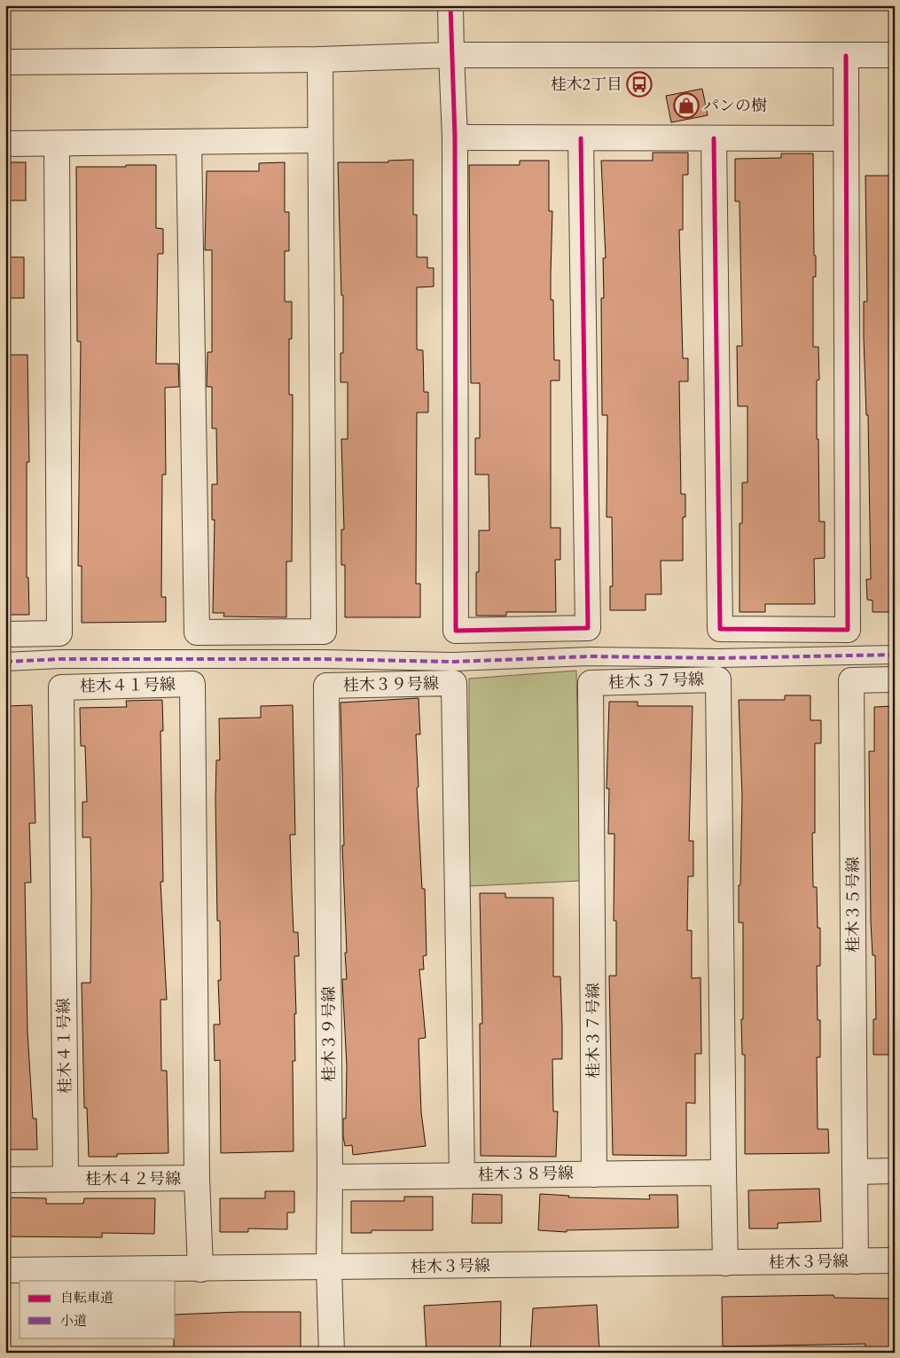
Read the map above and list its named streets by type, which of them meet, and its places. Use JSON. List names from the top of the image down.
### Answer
{
  "streets": {
    "street": [
      "桂木３７号線",
      "桂木３９号線",
      "桂木４１号線",
      "桂木３５号線",
      "桂木３８号線",
      "桂木４２号線",
      "桂木３号線"
    ]
  },
  "crossings": [
    ["桂木３７号線", "桂木３８号線"],
    ["桂木３９号線", "桂木３８号線"],
    ["桂木４１号線", "桂木４２号線"],
    ["桂木４２号線", "桂木３号線"]
  ],
  "places": {
    "bus stop": ["桂木2丁目"],
    "shop": ["パンの樹"]
  },
  "legend": ["自転車道", "小道"]
}
